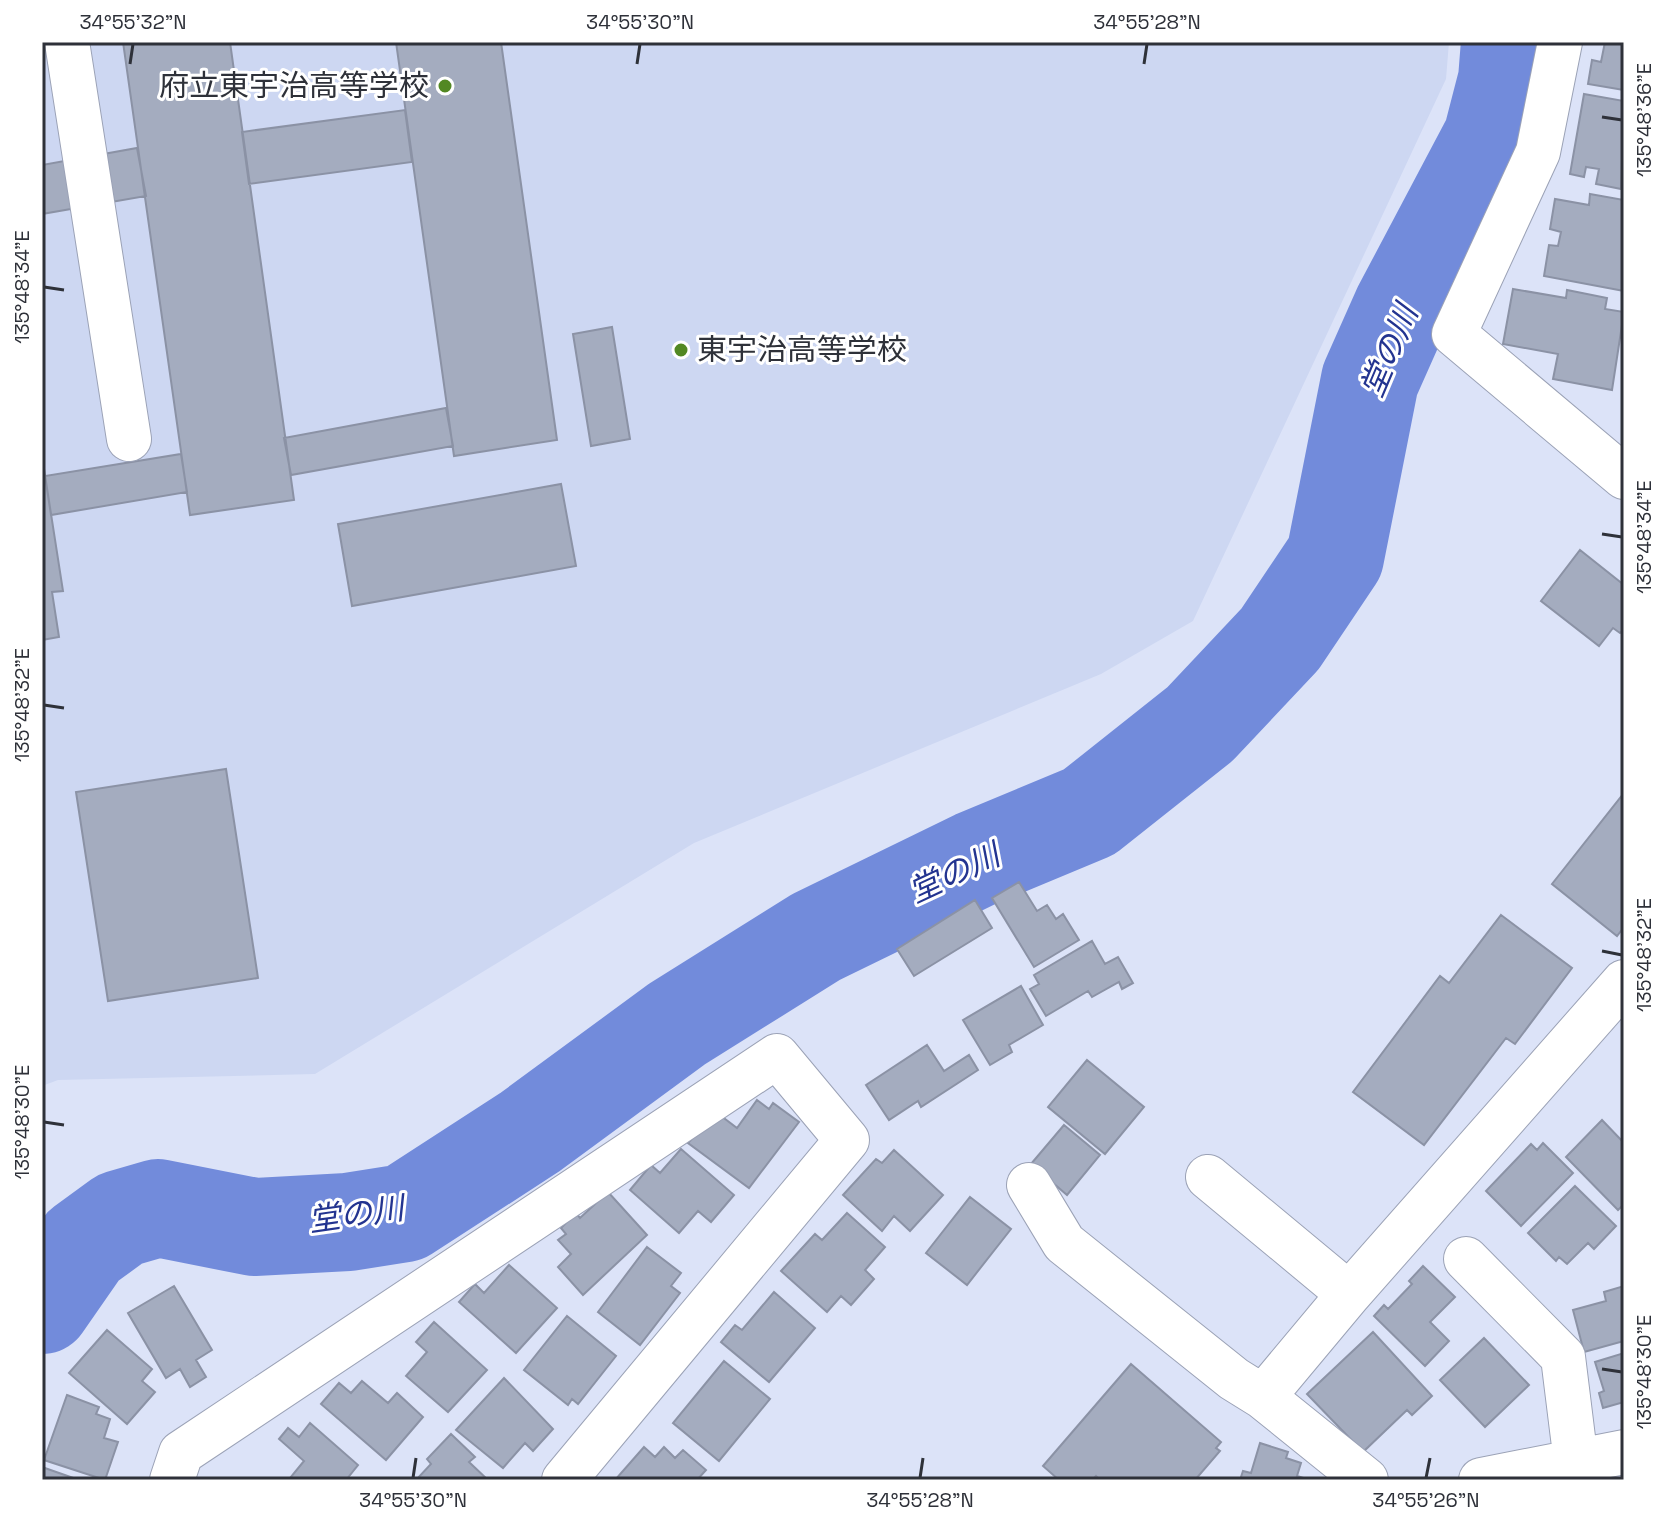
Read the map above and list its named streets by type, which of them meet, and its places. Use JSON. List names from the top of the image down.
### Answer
{
  "water": ["堂の川"],
  "places": ["府立東宇治高等学校", "東宇治高等学校"],
  "coordinates": [
    "34°55'32\"N",
    "34°55'30\"N",
    "34°55'28\"N",
    "135°48'36\"E",
    "135°48'34\"E",
    "135°48'32\"E",
    "135°48'30\"E",
    "34°55'26\"N"
  ]
}
